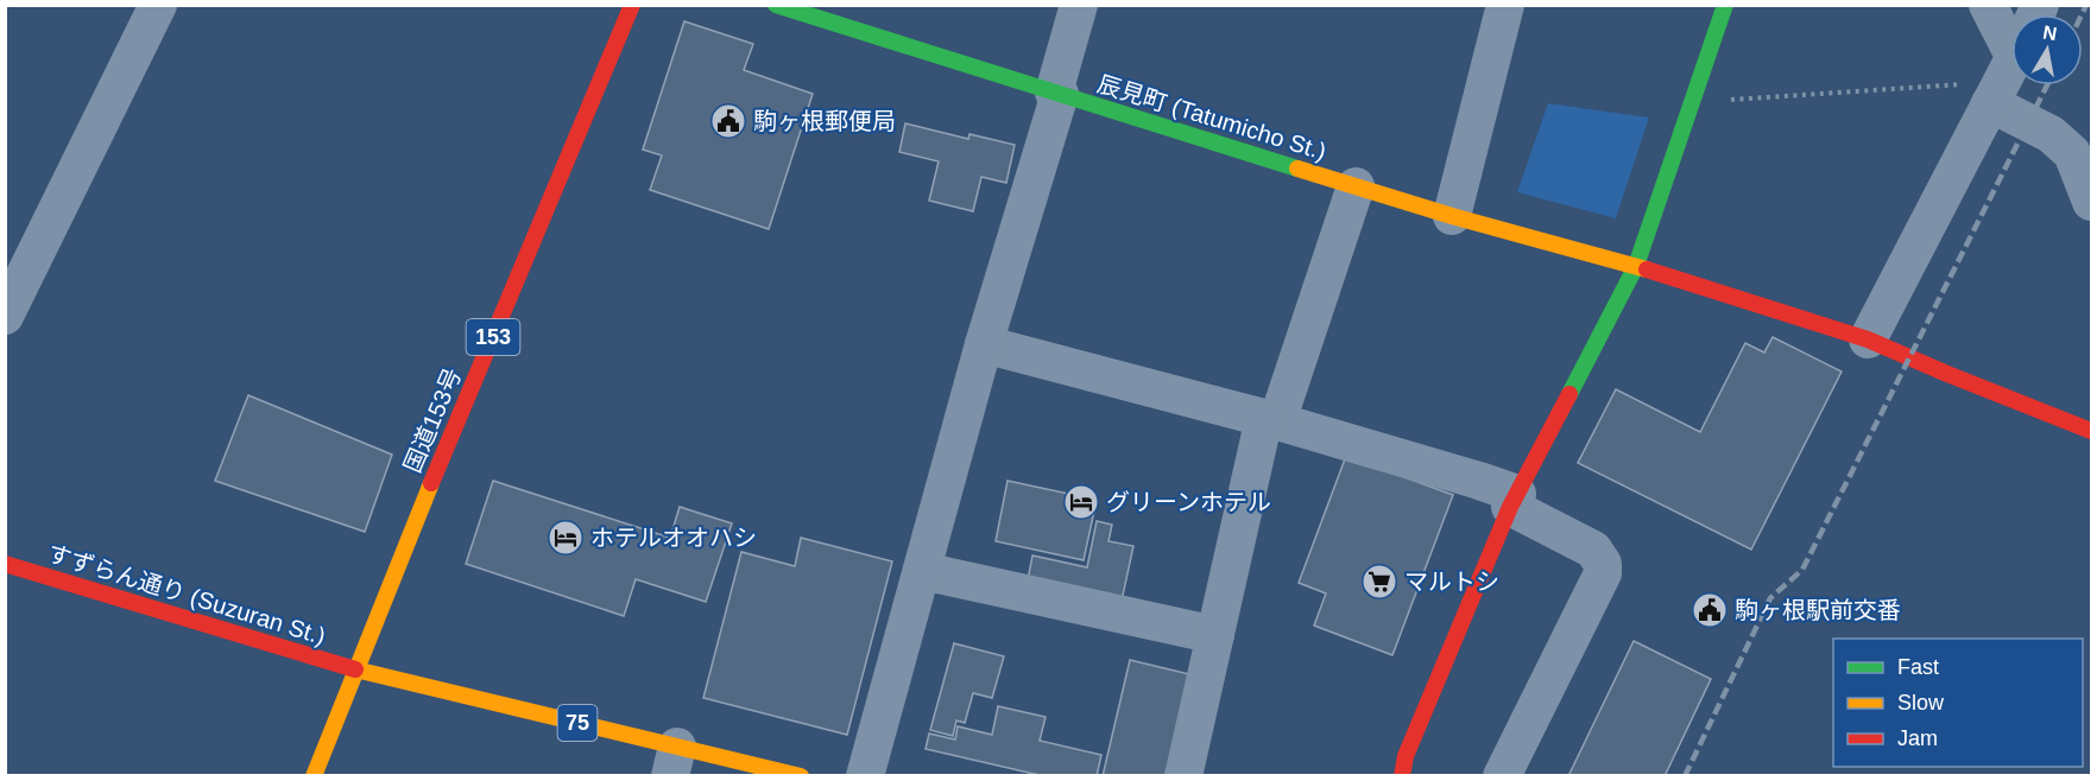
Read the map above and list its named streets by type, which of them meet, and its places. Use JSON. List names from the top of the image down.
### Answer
{
  "streets": {
    "main road": [
      "辰見町 (Tatumicho St.)",
      "153",
      "国道153号",
      "すずらん通り (Suzuran St.)",
      "75"
    ]
  },
  "crossings": [
    ["国道153号", "すずらん通り (Suzuran St.)"],
    ["国道153号", "75"],
    ["すずらん通り (Suzuran St.)", "75"]
  ],
  "places": {
    "public building": ["駒ヶ根郵便局", "駒ヶ根駅前交番"],
    "hotel": ["グリーンホテル", "ホテルオオハシ"],
    "supermarket": ["マルトシ"]
  },
  "legend": ["Fast", "Slow", "Jam"],
  "north": "top"
}
